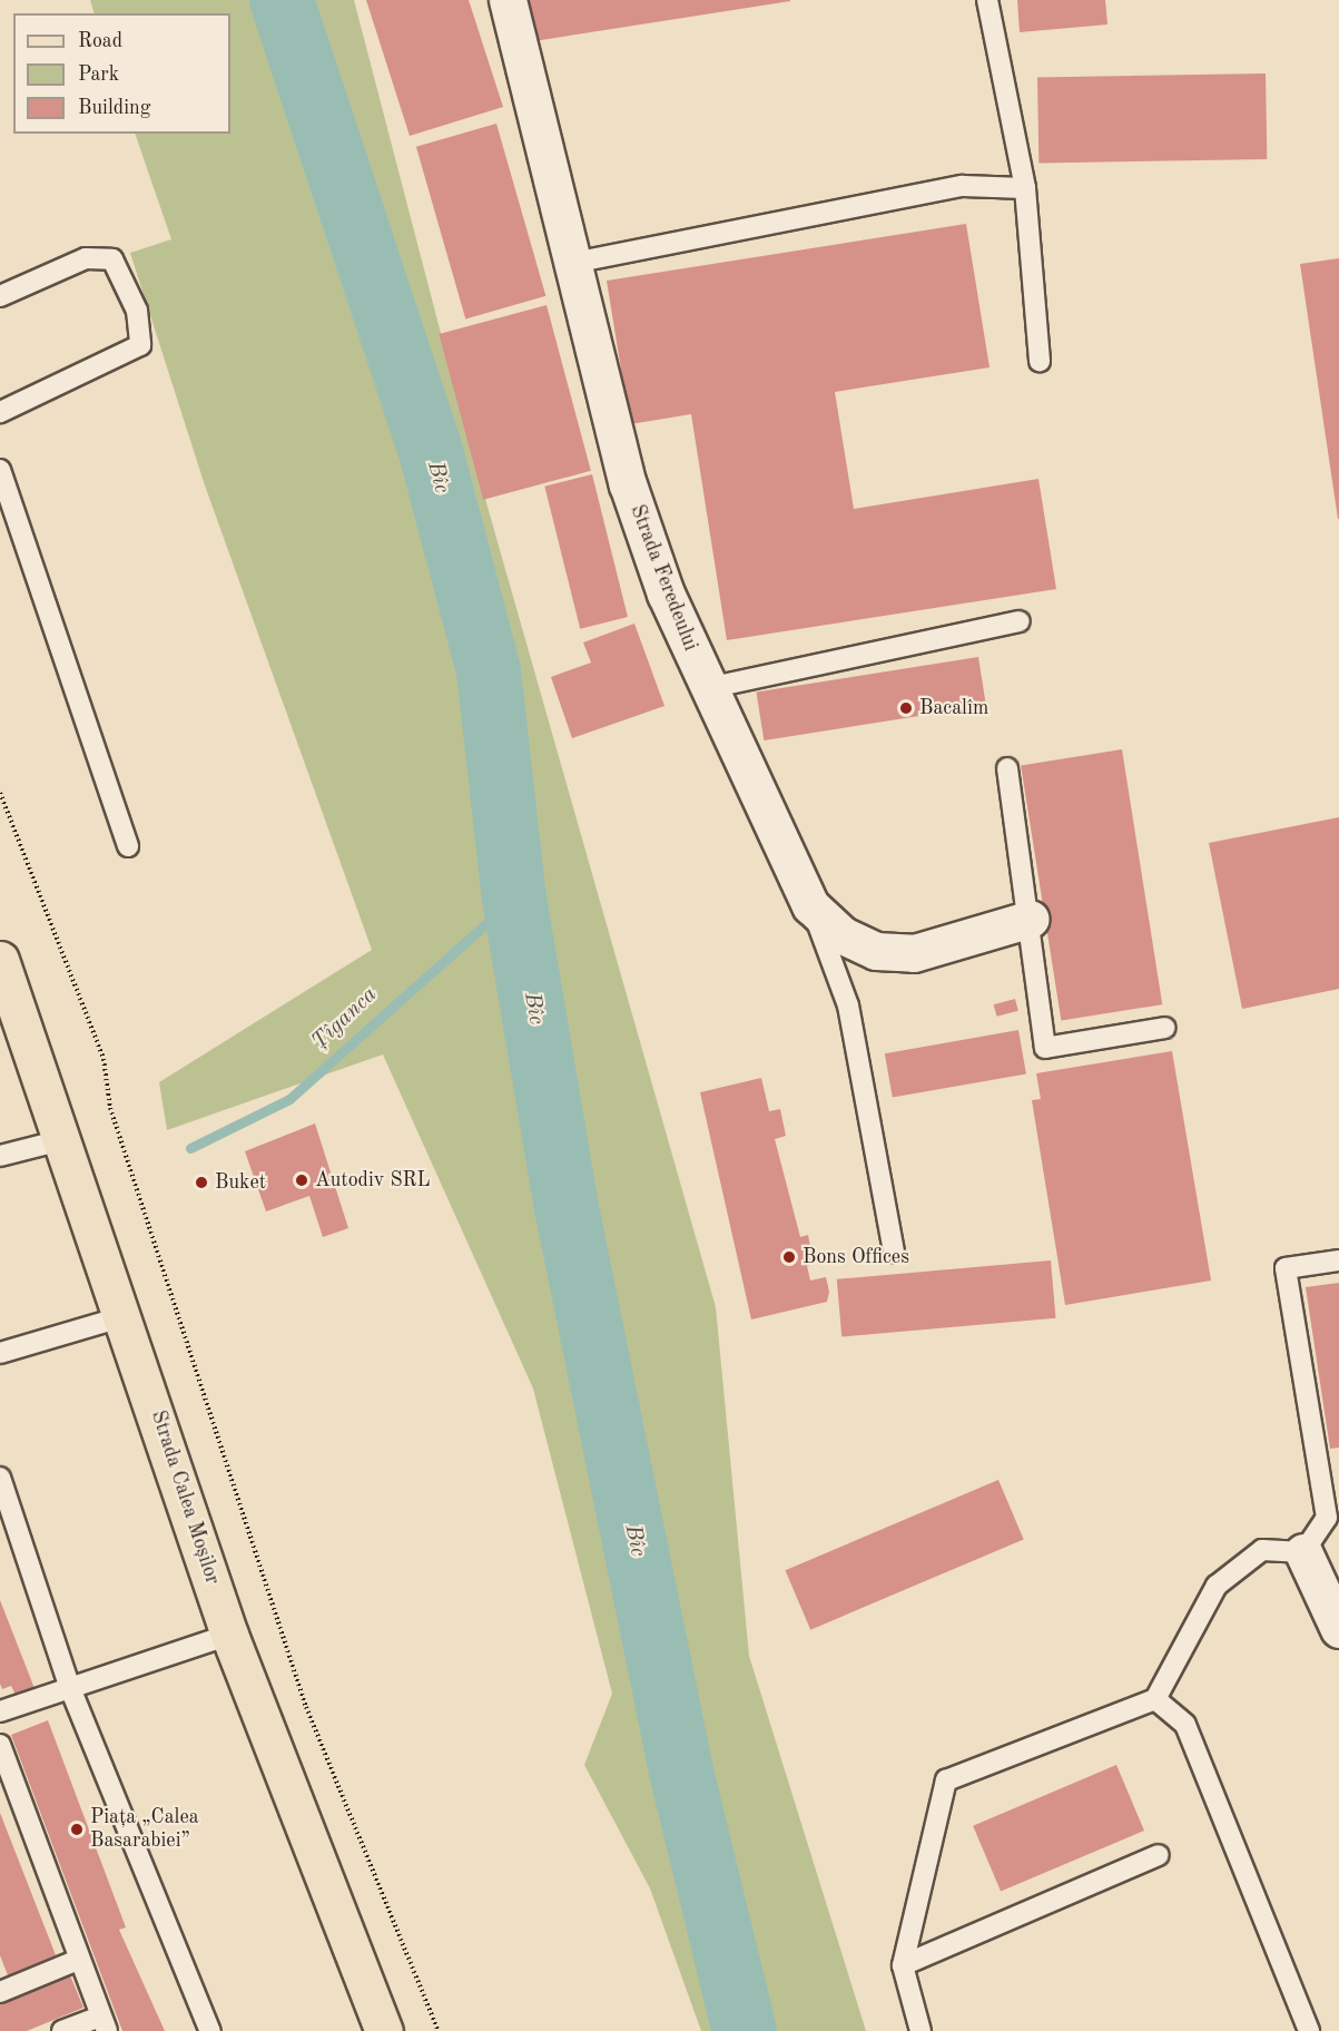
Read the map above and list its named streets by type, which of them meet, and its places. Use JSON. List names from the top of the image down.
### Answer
{
  "streets": {
    "main road": ["Strada Calea Moșilor"],
    "street": ["Strada Feredeului"]
  },
  "water": ["Bîc", "Țîganca"],
  "places": [
    "Bacalîm",
    "Autodiv SRL",
    "Buket",
    "Bons Offices",
    "Piața „Calea Basarabiei”"
  ],
  "legend": ["Road", "Park", "Building"]
}
